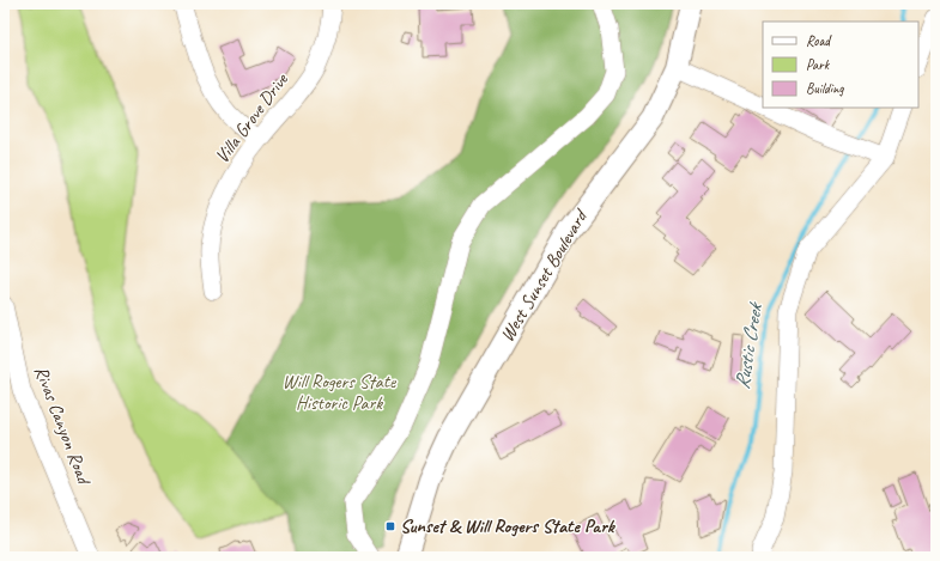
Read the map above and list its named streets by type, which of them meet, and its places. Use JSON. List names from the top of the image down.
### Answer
{
  "streets": {
    "main road": ["West Sunset Boulevard"],
    "street": ["Villa Grove Drive", "Rivas Canyon Road"]
  },
  "water": ["Rustic Creek"],
  "parks": ["Will Rogers State Historic Park"],
  "places": {
    "transit": ["Sunset & Will Rogers State Park"]
  },
  "legend": ["Road", "Park", "Building"]
}
